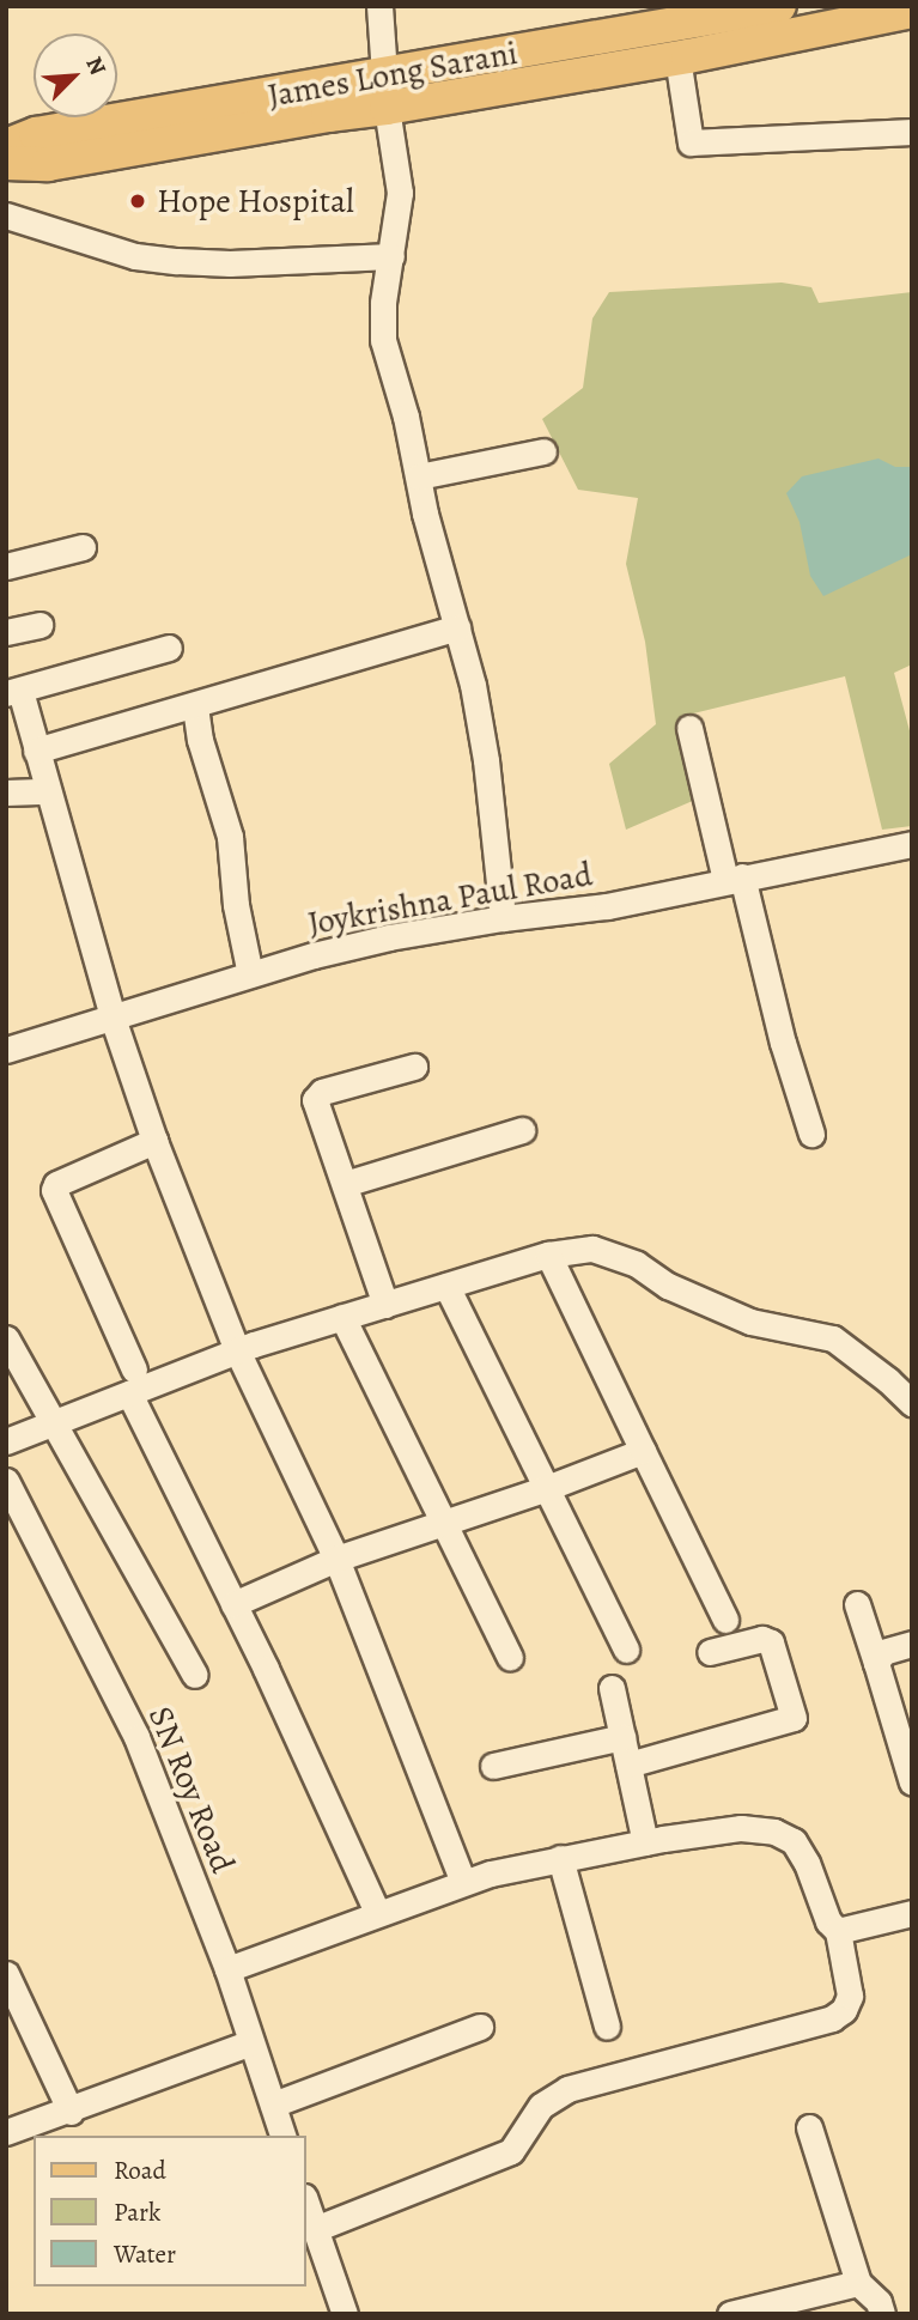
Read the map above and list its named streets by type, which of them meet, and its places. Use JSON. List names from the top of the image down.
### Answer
{
  "streets": {
    "main road": ["James Long Sarani"],
    "street": ["Joykrishna Paul Road", "SN Roy Road"]
  },
  "places": ["Hope Hospital"],
  "legend": ["Road", "Park", "Water"],
  "north": "top right"
}
